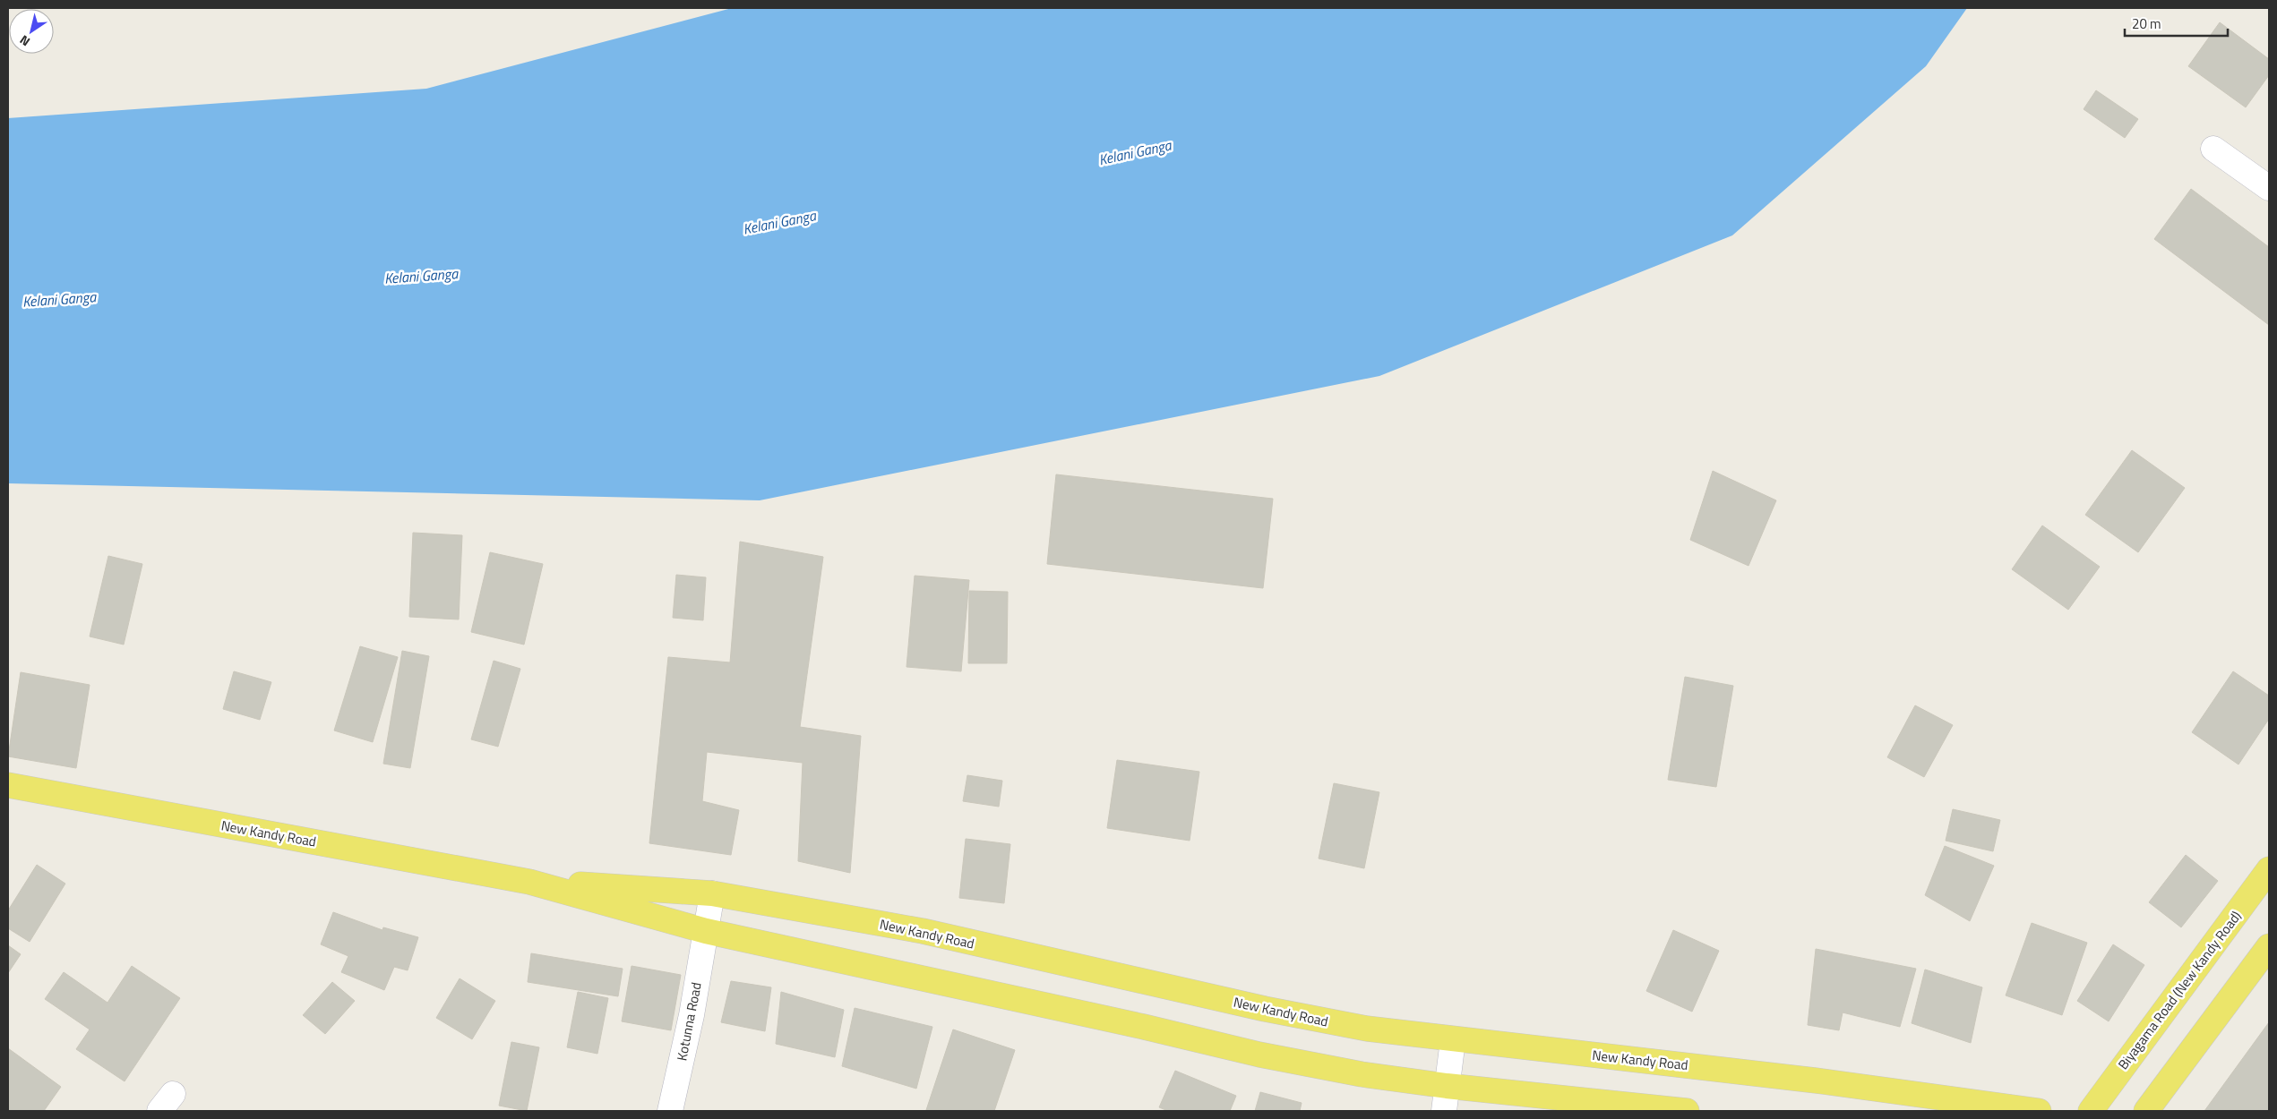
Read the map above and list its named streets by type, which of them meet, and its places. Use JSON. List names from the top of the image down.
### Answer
{
  "streets": {
    "main road": ["New Kandy Road", "Biyagama Road (New Kandy Road)"],
    "street": ["Kotunna Road"]
  },
  "crossings": [
    ["New Kandy Road", "Kotunna Road"]
  ],
  "water": ["Kelani Ganga"],
  "scale_bar": "20 m",
  "north": "bottom left"
}
